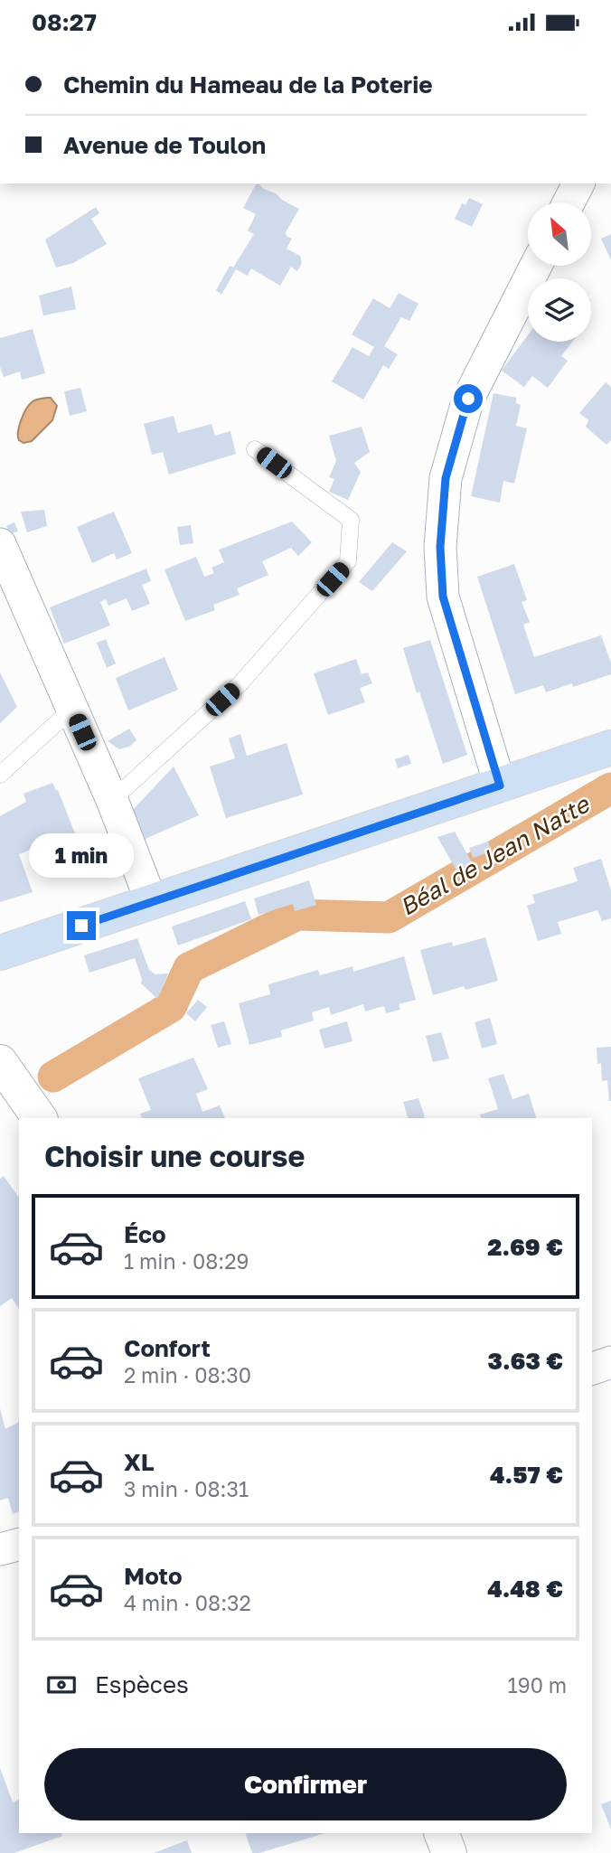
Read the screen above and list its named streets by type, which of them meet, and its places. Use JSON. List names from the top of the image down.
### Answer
{
  "water": ["Béal de Jean Natte"],
  "north": "top left",
  "page": {
    "status": "08:27",
    "banner": ["Chemin du Hameau de la Poterie", "Avenue de Toulon"],
    "bubble": "1 min",
    "heading": "Choisir une course",
    "list": [
      {
        "name": "Éco",
        "note": "1 min · 08:29",
        "value": "2.69 €"
      },
      {
        "name": "Confort",
        "note": "2 min · 08:30",
        "value": "3.63 €"
      },
      {
        "name": "XL",
        "note": "3 min · 08:31",
        "value": "4.57 €"
      },
      {
        "name": "Moto",
        "note": "4 min · 08:32",
        "value": "4.48 €"
      }
    ],
    "pay": ["Espèces", "190 m"],
    "buttons": "Confirmer"
  }
}
